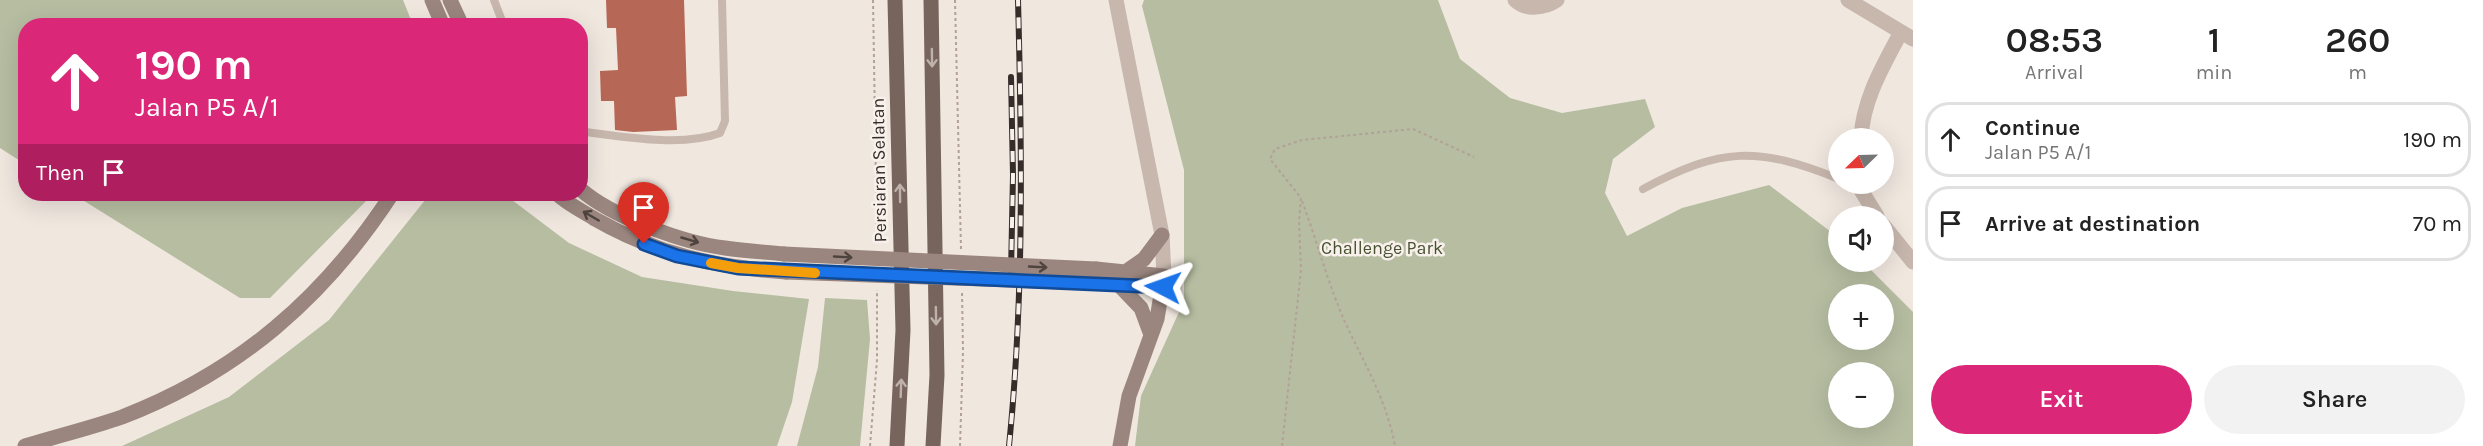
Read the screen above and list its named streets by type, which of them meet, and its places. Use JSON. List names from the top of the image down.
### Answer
{
  "streets": {
    "main road": ["Persiaran Selatan"]
  },
  "parks": ["Challenge Park"],
  "north": "bottom left",
  "page": {
    "eta": [
      "08:53",
      "Arrival",
      "1",
      "min",
      "260",
      "m"
    ],
    "turn": ["190 m", "Jalan P5 A/1"],
    "list": [
      {
        "name": "Continue",
        "note": "Jalan P5 A/1",
        "value": "190 m"
      },
      {
        "name": "Arrive at destination",
        "value": "70 m"
      }
    ],
    "map_buttons": ["+", "−"],
    "then": "Then",
    "buttons": ["Exit", "Share"]
  }
}
